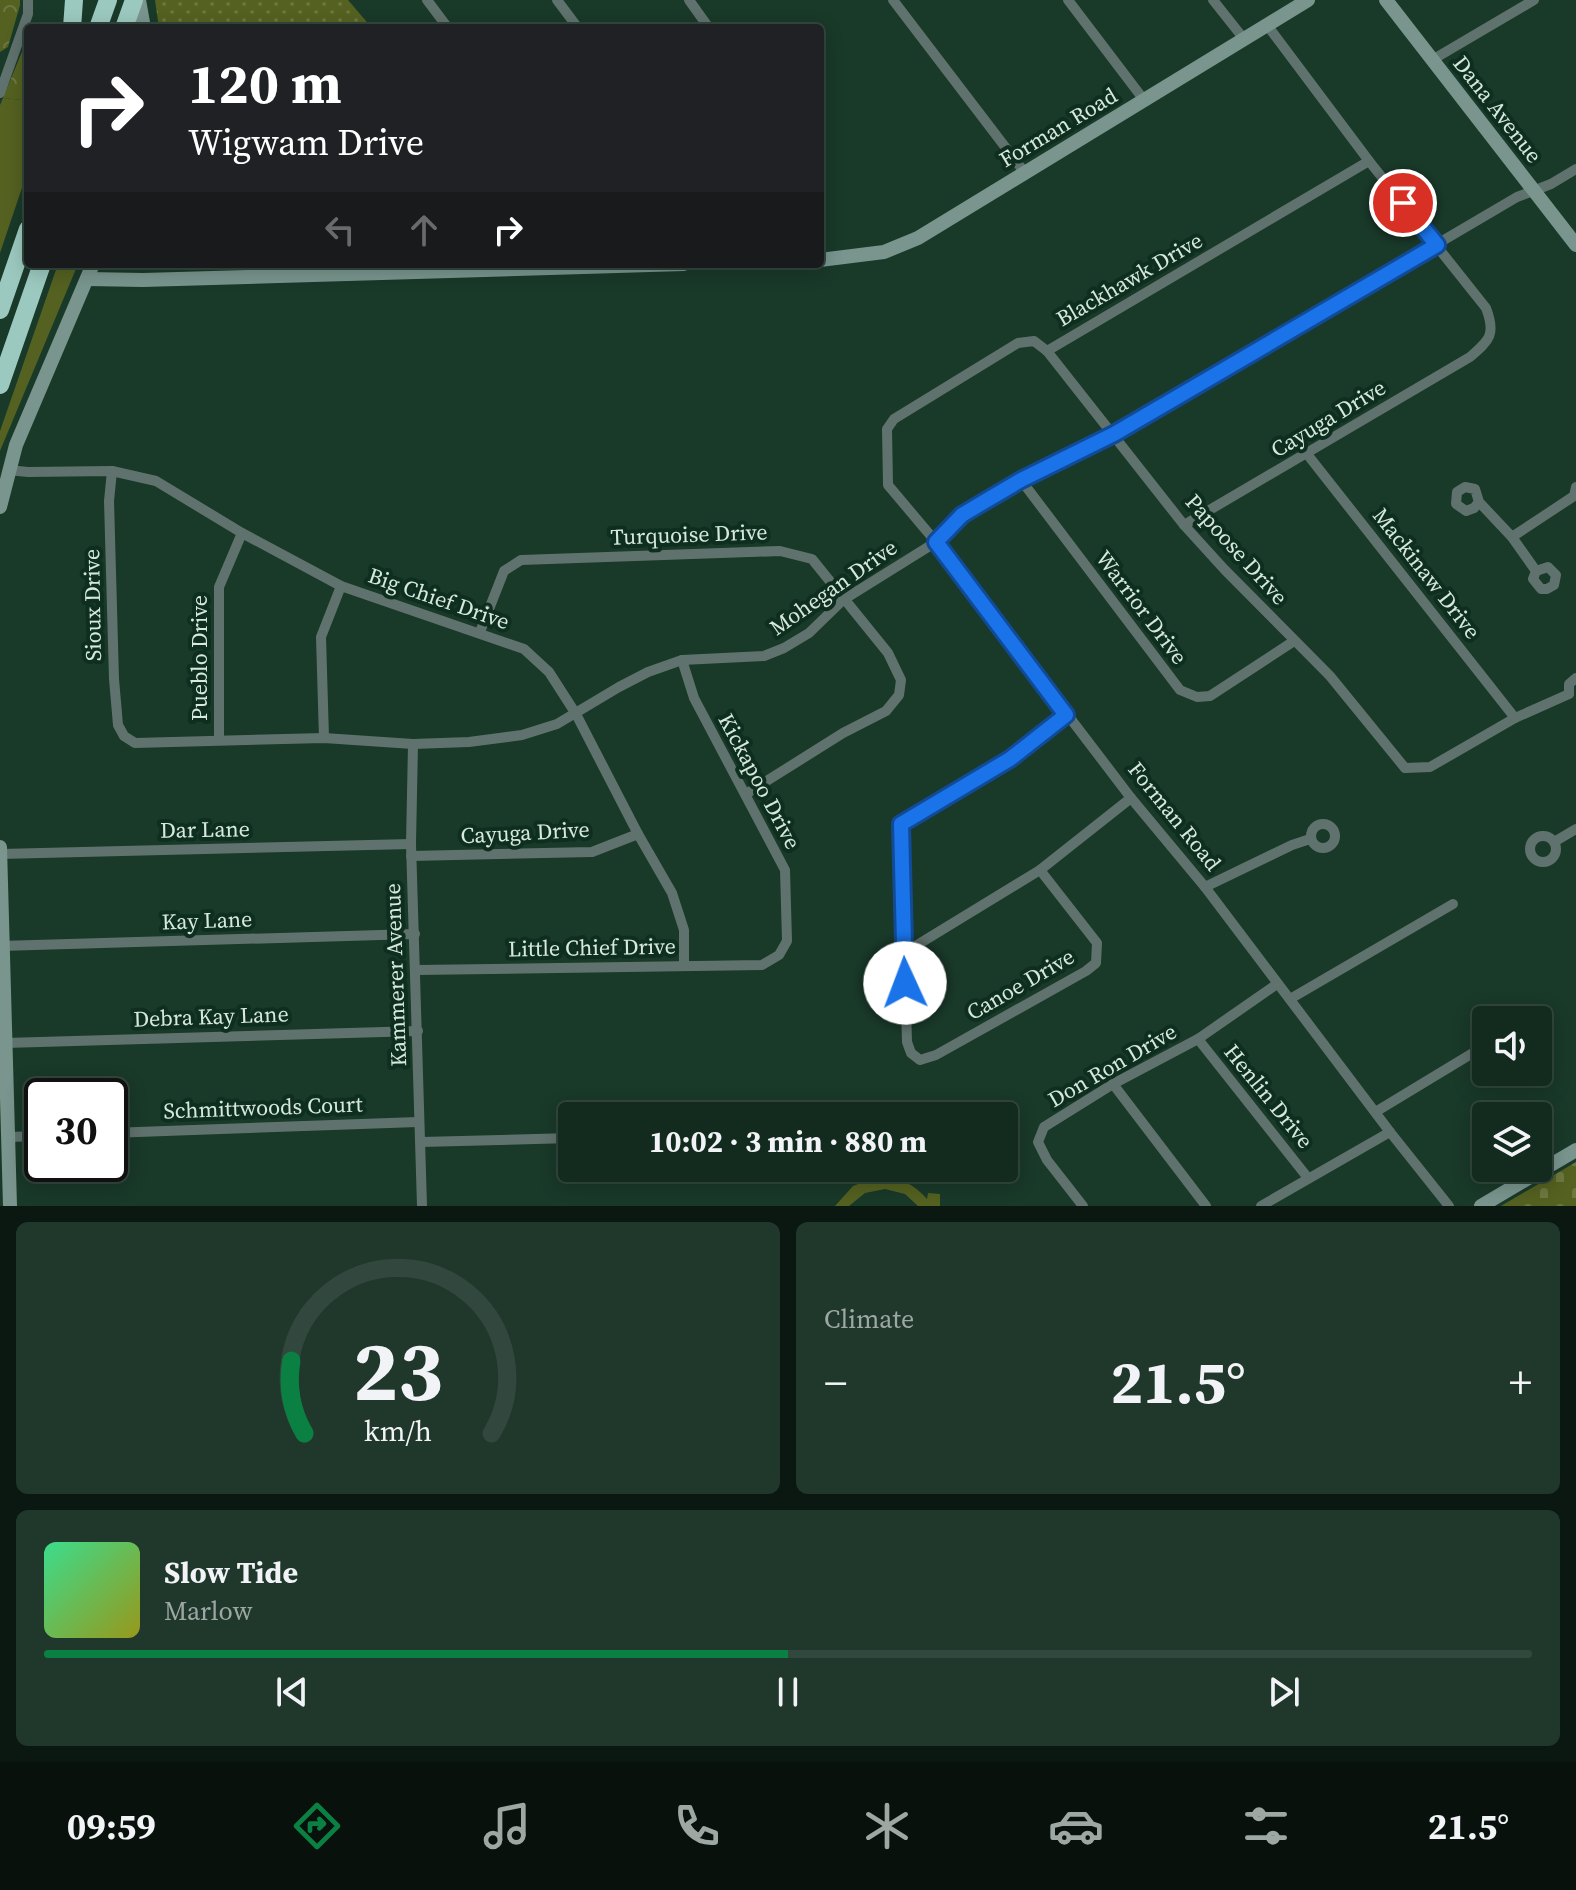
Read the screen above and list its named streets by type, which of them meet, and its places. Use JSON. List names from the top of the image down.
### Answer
{
  "streets": {
    "street": [
      "Dana Avenue",
      "Forman Road",
      "Blackhawk Drive",
      "Cayuga Drive",
      "Turquoise Drive",
      "Papoose Drive",
      "Mackinaw Drive",
      "Mohegan Drive",
      "Big Chief Drive",
      "Sioux Drive",
      "Warrior Drive",
      "Pueblo Drive",
      "Kickapoo Drive",
      "Dar Lane",
      "Kay Lane",
      "Little Chief Drive",
      "Kammerer Avenue",
      "Canoe Drive",
      "Debra Kay Lane",
      "Don Ron Drive",
      "Henlin Drive",
      "Schmittwoods Court"
    ]
  },
  "crossings": [
    ["Dana Avenue", "Mohegan Drive"],
    ["Forman Road", "Blackhawk Drive"],
    ["Forman Road", "Mohegan Drive"],
    ["Forman Road", "Don Ron Drive"],
    ["Blackhawk Drive", "Papoose Drive"],
    ["Cayuga Drive", "Papoose Drive"],
    ["Cayuga Drive", "Mackinaw Drive"],
    ["Cayuga Drive", "Mohegan Drive"],
    ["Cayuga Drive", "Big Chief Drive"],
    ["Cayuga Drive", "Kammerer Avenue"],
    ["Turquoise Drive", "Mohegan Drive"],
    ["Turquoise Drive", "Big Chief Drive"],
    ["Turquoise Drive", "Kickapoo Drive"],
    ["Papoose Drive", "Mackinaw Drive"],
    ["Papoose Drive", "Mohegan Drive"],
    ["Papoose Drive", "Warrior Drive"],
    ["Mohegan Drive", "Big Chief Drive"],
    ["Mohegan Drive", "Sioux Drive"],
    ["Mohegan Drive", "Warrior Drive"],
    ["Mohegan Drive", "Pueblo Drive"],
    ["Mohegan Drive", "Kickapoo Drive"],
    ["Mohegan Drive", "Kammerer Avenue"],
    ["Big Chief Drive", "Sioux Drive"],
    ["Big Chief Drive", "Pueblo Drive"],
    ["Big Chief Drive", "Little Chief Drive"],
    ["Kickapoo Drive", "Little Chief Drive"],
    ["Dar Lane", "Kammerer Avenue"],
    ["Kay Lane", "Kammerer Avenue"],
    ["Little Chief Drive", "Kammerer Avenue"],
    ["Kammerer Avenue", "Debra Kay Lane"],
    ["Kammerer Avenue", "Schmittwoods Court"],
    ["Don Ron Drive", "Henlin Drive"]
  ],
  "page": {
    "turn": ["120 m", "Wigwam Drive"],
    "limit": "30",
    "trip": "10:02 · 3 min · 880 m",
    "tile": "Climate",
    "heat": ["−", "21.5°", "+"],
    "song": ["Slow Tide", "Marlow"],
    "tabs": ["09:59", "21.5°"],
    "gauge": ["23", "km/h"]
  }
}
